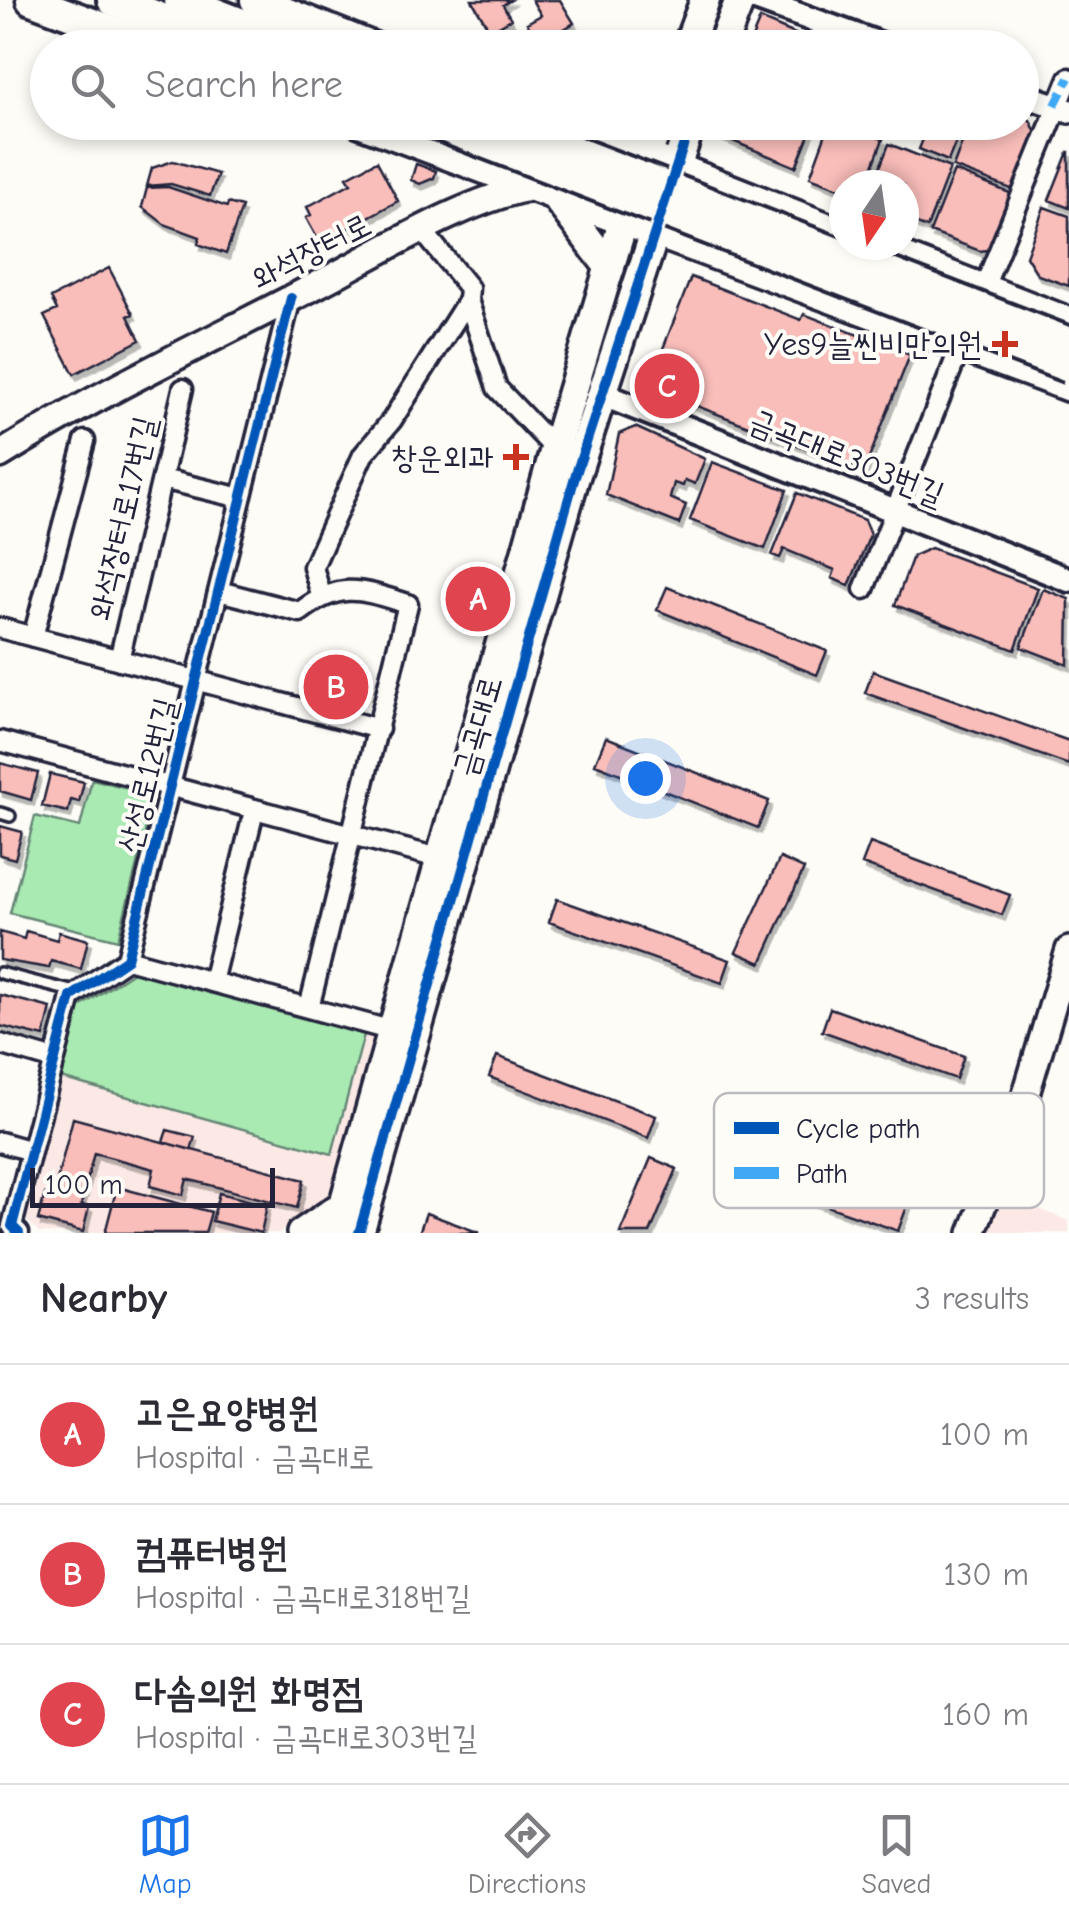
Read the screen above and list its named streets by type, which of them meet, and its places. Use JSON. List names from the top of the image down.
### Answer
{
  "streets": {
    "main road": ["와석장터로", "금곡대로"],
    "street": ["금곡대로303번길", "와석장터로17번길", "산성로12번길"]
  },
  "crossings": [
    ["와석장터로", "금곡대로"],
    ["와석장터로", "산성로12번길"],
    ["금곡대로303번길", "금곡대로"]
  ],
  "places": {
    "health": ["Yes9늘씬비만의원", "창운외과"]
  },
  "legend": ["Cycle path", "Path"],
  "scale_bar": "100 m",
  "north": "bottom",
  "page": {
    "search": "Search here",
    "pins": ["C", "A", "B"],
    "scale": "100 m",
    "heading": ["Nearby", "3 results"],
    "list": [
      {
        "mark": "A",
        "name": "고은요양병원",
        "note": "Hospital · 금곡대로",
        "value": "100 m"
      },
      {
        "mark": "B",
        "name": "컴퓨터병원",
        "note": "Hospital · 금곡대로318번길",
        "value": "130 m"
      },
      {
        "mark": "C",
        "name": "다솜의원 화명점",
        "note": "Hospital · 금곡대로303번길",
        "value": "160 m"
      }
    ],
    "nav": ["Map", "Directions", "Saved"]
  }
}
